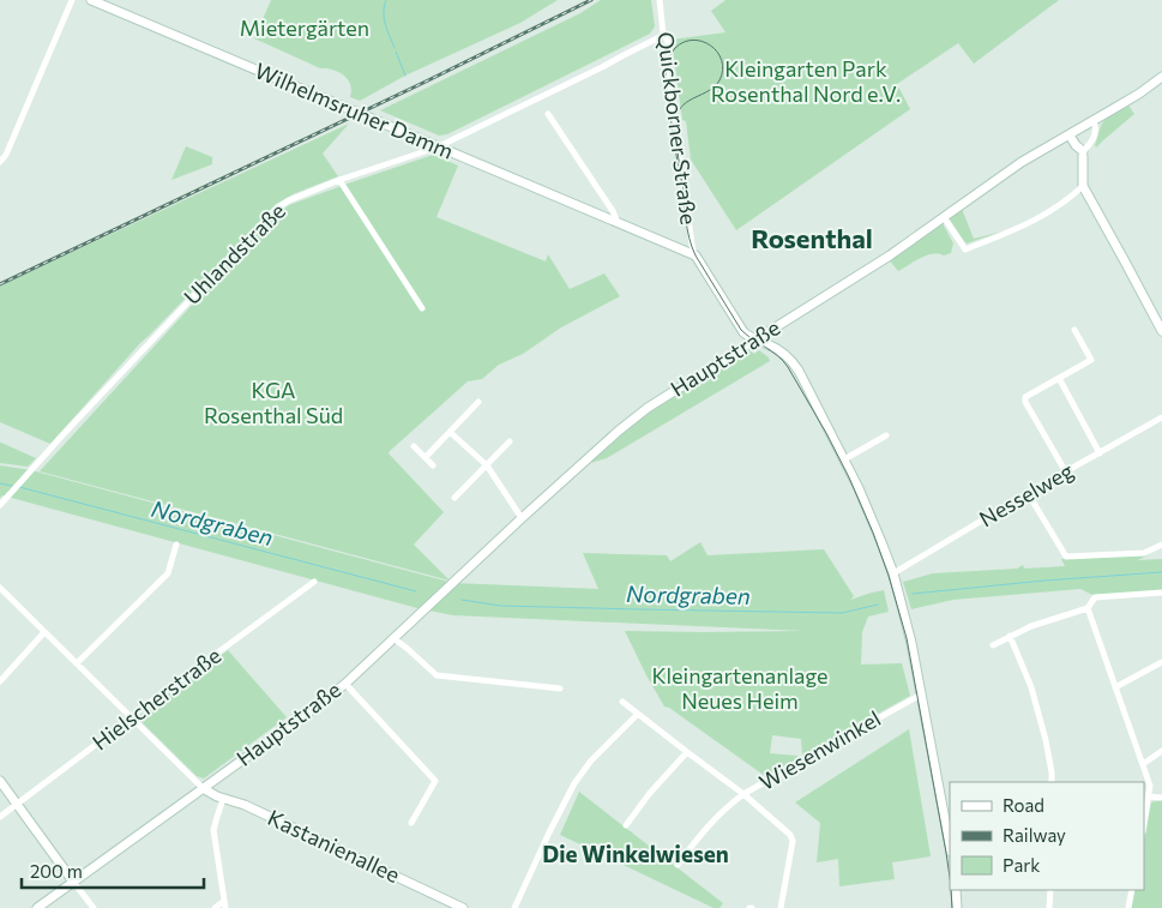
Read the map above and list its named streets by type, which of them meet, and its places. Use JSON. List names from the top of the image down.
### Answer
{
  "streets": {
    "main road": ["Wilhelmsruher Damm", "Hauptstraße", "Kastanienallee"],
    "street": [
      "Quickborner Straße",
      "Uhlandstraße",
      "Nesselweg",
      "Hielscherstraße",
      "Wiesenwinkel"
    ]
  },
  "crossings": [
    ["Wilhelmsruher Damm", "Quickborner Straße"],
    ["Wilhelmsruher Damm", "Uhlandstraße"],
    ["Quickborner Straße", "Uhlandstraße"],
    ["Hauptstraße", "Kastanienallee"]
  ],
  "districts": ["Rosenthal", "Die Winkelwiesen"],
  "water": ["Nordgraben"],
  "parks": [
    "Mietergärten",
    "Kleingarten Park Rosenthal Nord e.V.",
    "KGA Rosenthal Süd",
    "Kleingartenanlage Neues Heim"
  ],
  "legend": ["Road", "Railway", "Park"],
  "scale_bar": "200 m"
}
